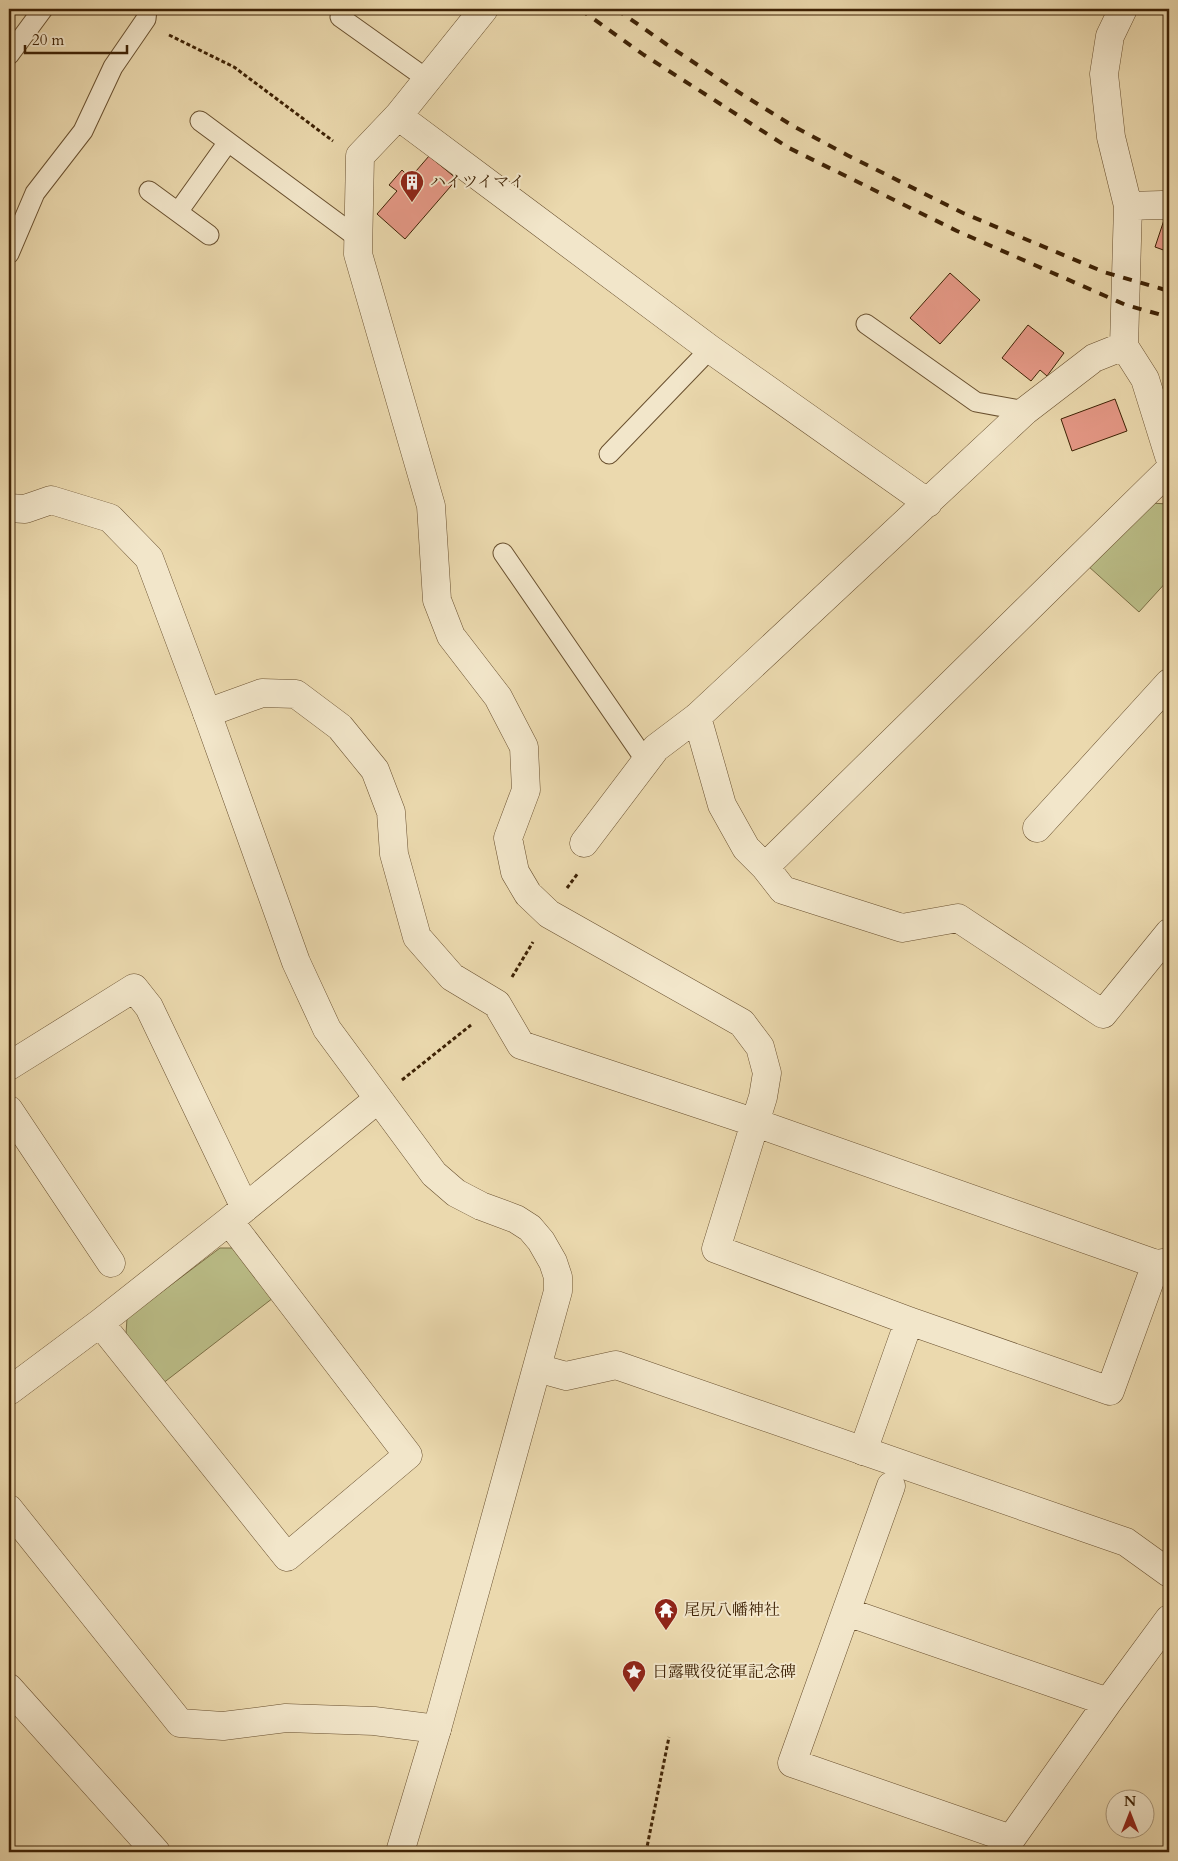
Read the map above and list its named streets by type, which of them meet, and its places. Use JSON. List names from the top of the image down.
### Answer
{
  "places": {
    "building": ["ハイツイマイ"],
    "temple": ["尾尻八幡神社"],
    "place": ["日露戰役従軍記念碑"]
  },
  "scale_bar": "20 m",
  "north": "top"
}
